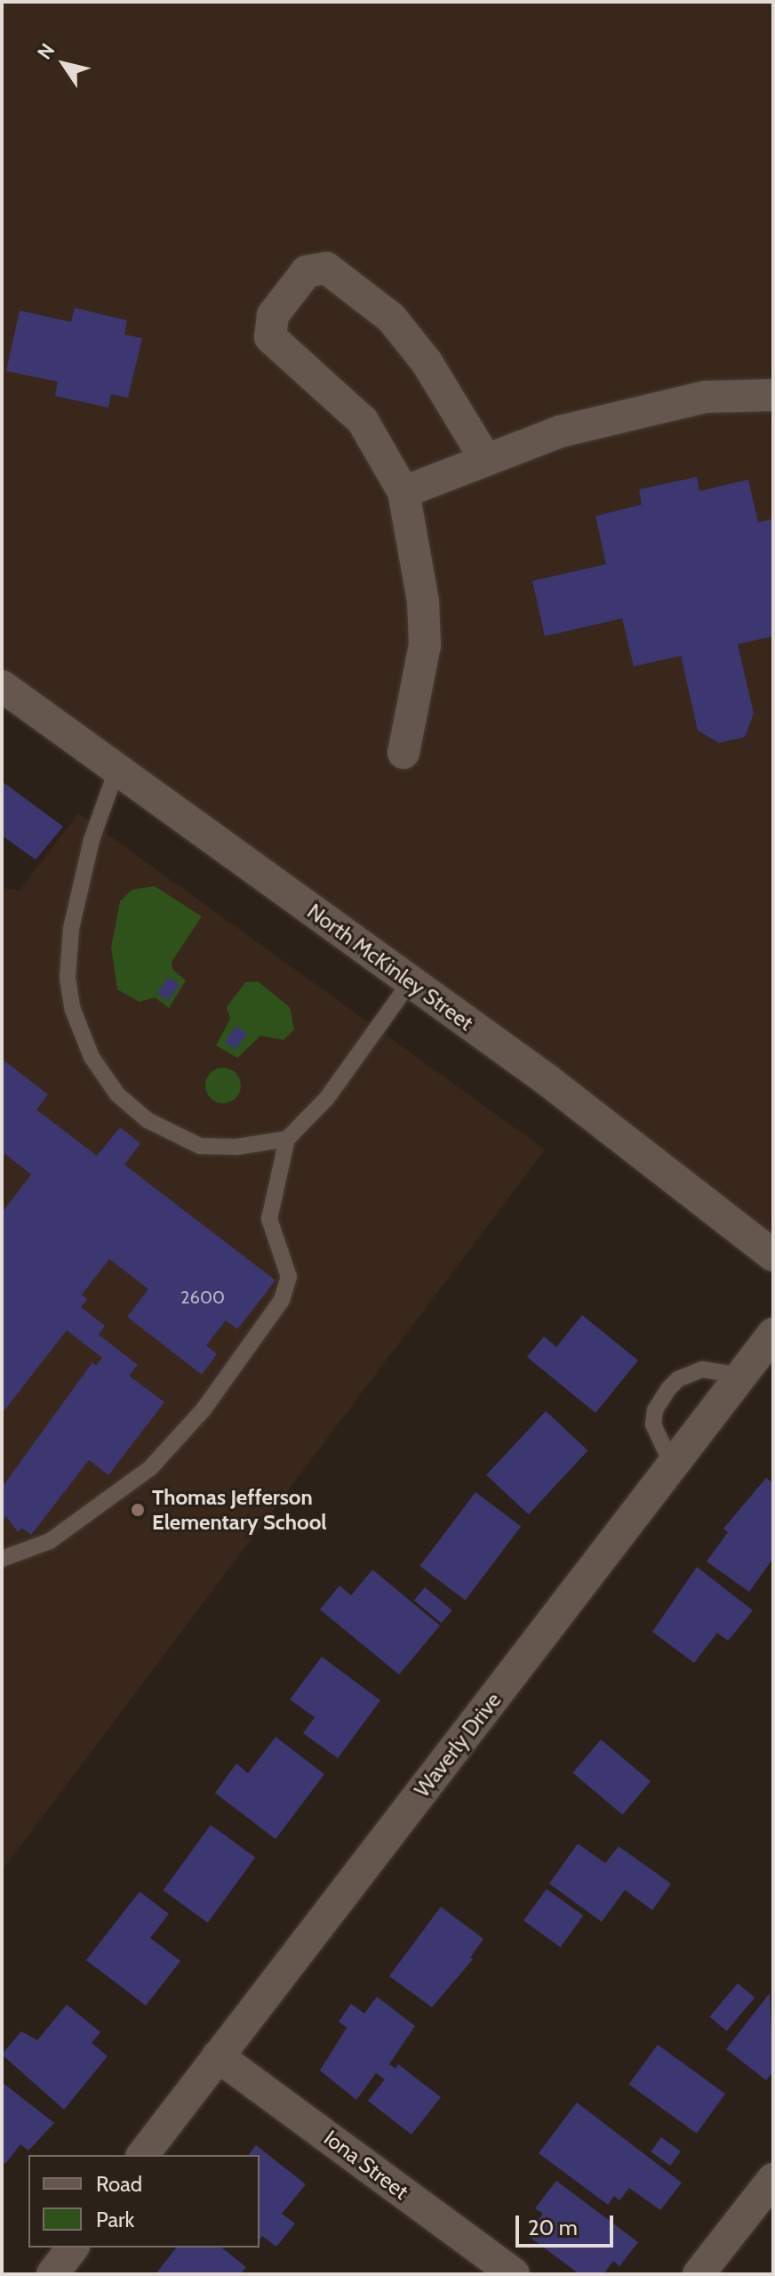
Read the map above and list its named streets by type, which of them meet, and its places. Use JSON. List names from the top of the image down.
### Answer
{
  "streets": {
    "street": ["North McKinley Street", "Waverly Drive", "Iona Street"]
  },
  "crossings": [
    ["Waverly Drive", "Iona Street"]
  ],
  "places": ["Thomas Jefferson Elementary School"],
  "house_numbers": ["2600"],
  "legend": ["Road", "Park"],
  "scale_bar": "20 m",
  "north": "top left"
}
